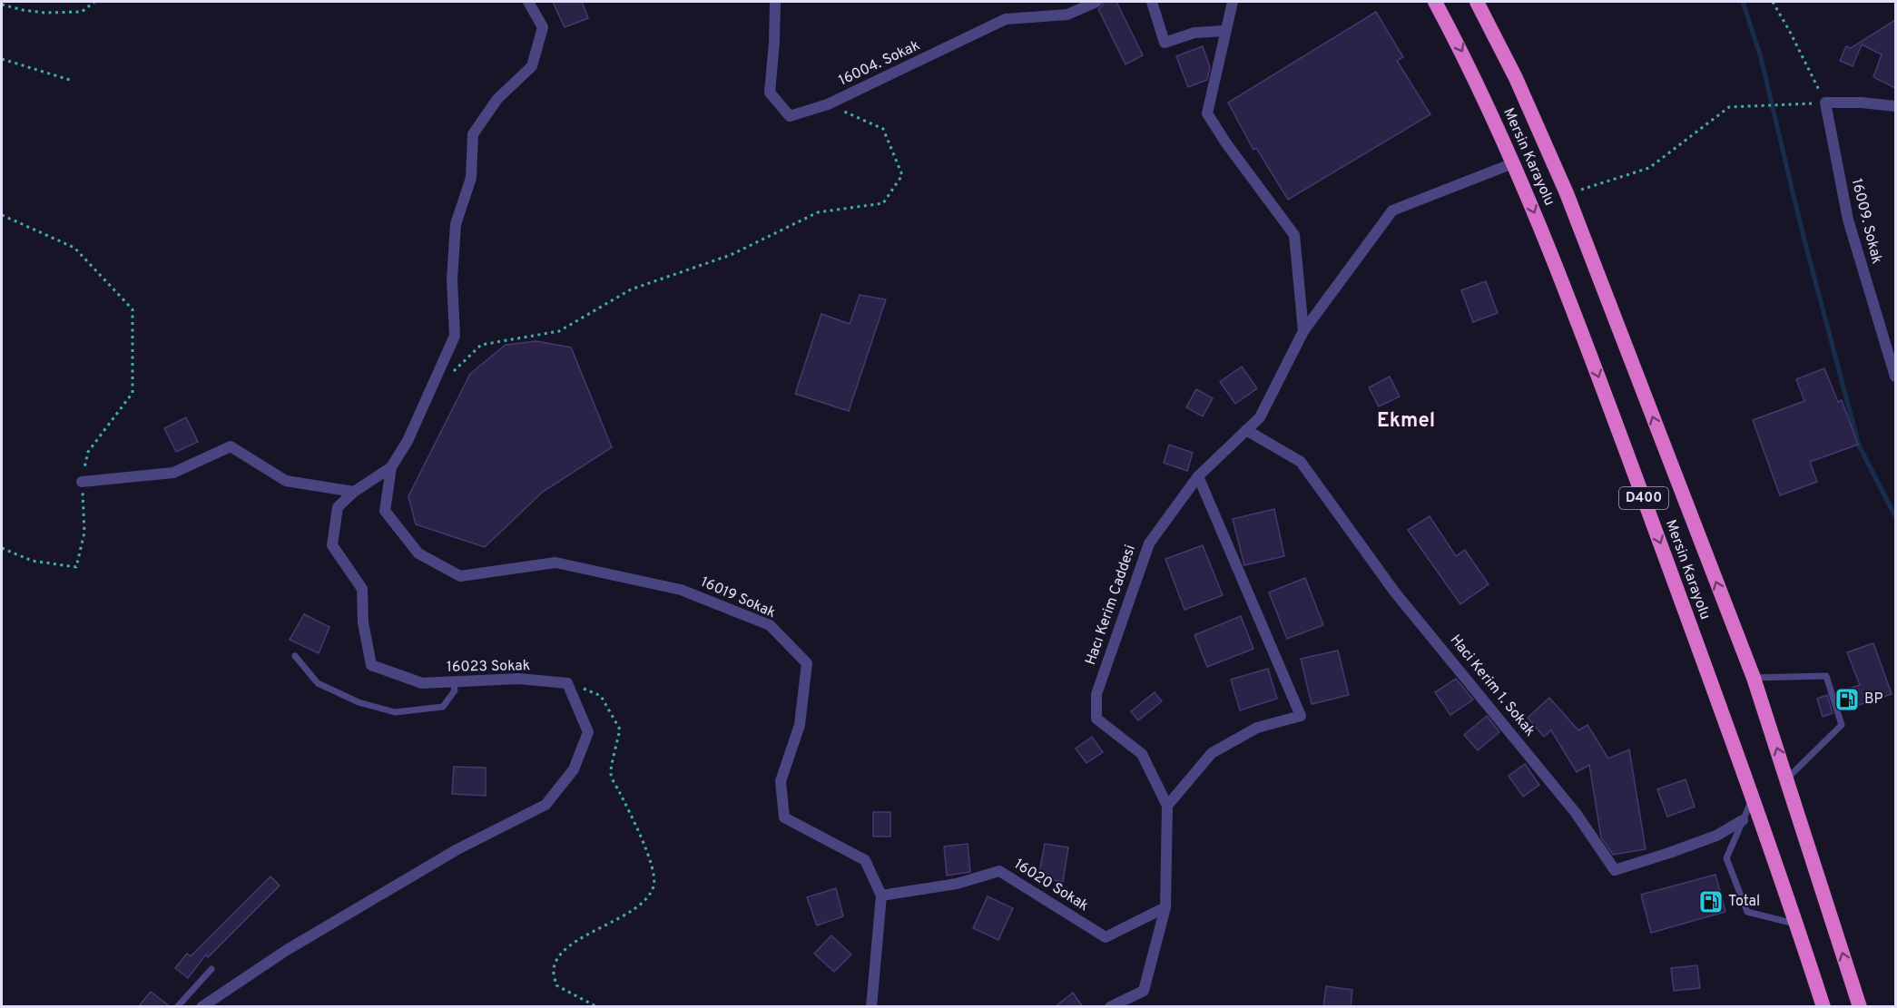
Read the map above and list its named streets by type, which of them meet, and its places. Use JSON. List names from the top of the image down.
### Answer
{
  "streets": {
    "highway": ["Mersin Karayolu", "D400"],
    "street": [
      "16004. Sokak",
      "16009. Sokak",
      "16019 Sokak",
      "Hacı Kerim Caddesi",
      "16023 Sokak",
      "Haci Kerim 1. Sokak",
      "16020 Sokak"
    ]
  },
  "crossings": [
    ["Mersin Karayolu", "Hacı Kerim Caddesi"],
    ["16019 Sokak", "16023 Sokak"],
    ["16019 Sokak", "16020 Sokak"],
    ["Hacı Kerim Caddesi", "Haci Kerim 1. Sokak"],
    ["Hacı Kerim Caddesi", "16020 Sokak"]
  ],
  "districts": ["Ekmel"],
  "places": {
    "fuel station": ["BP", "Total"]
  }
}
